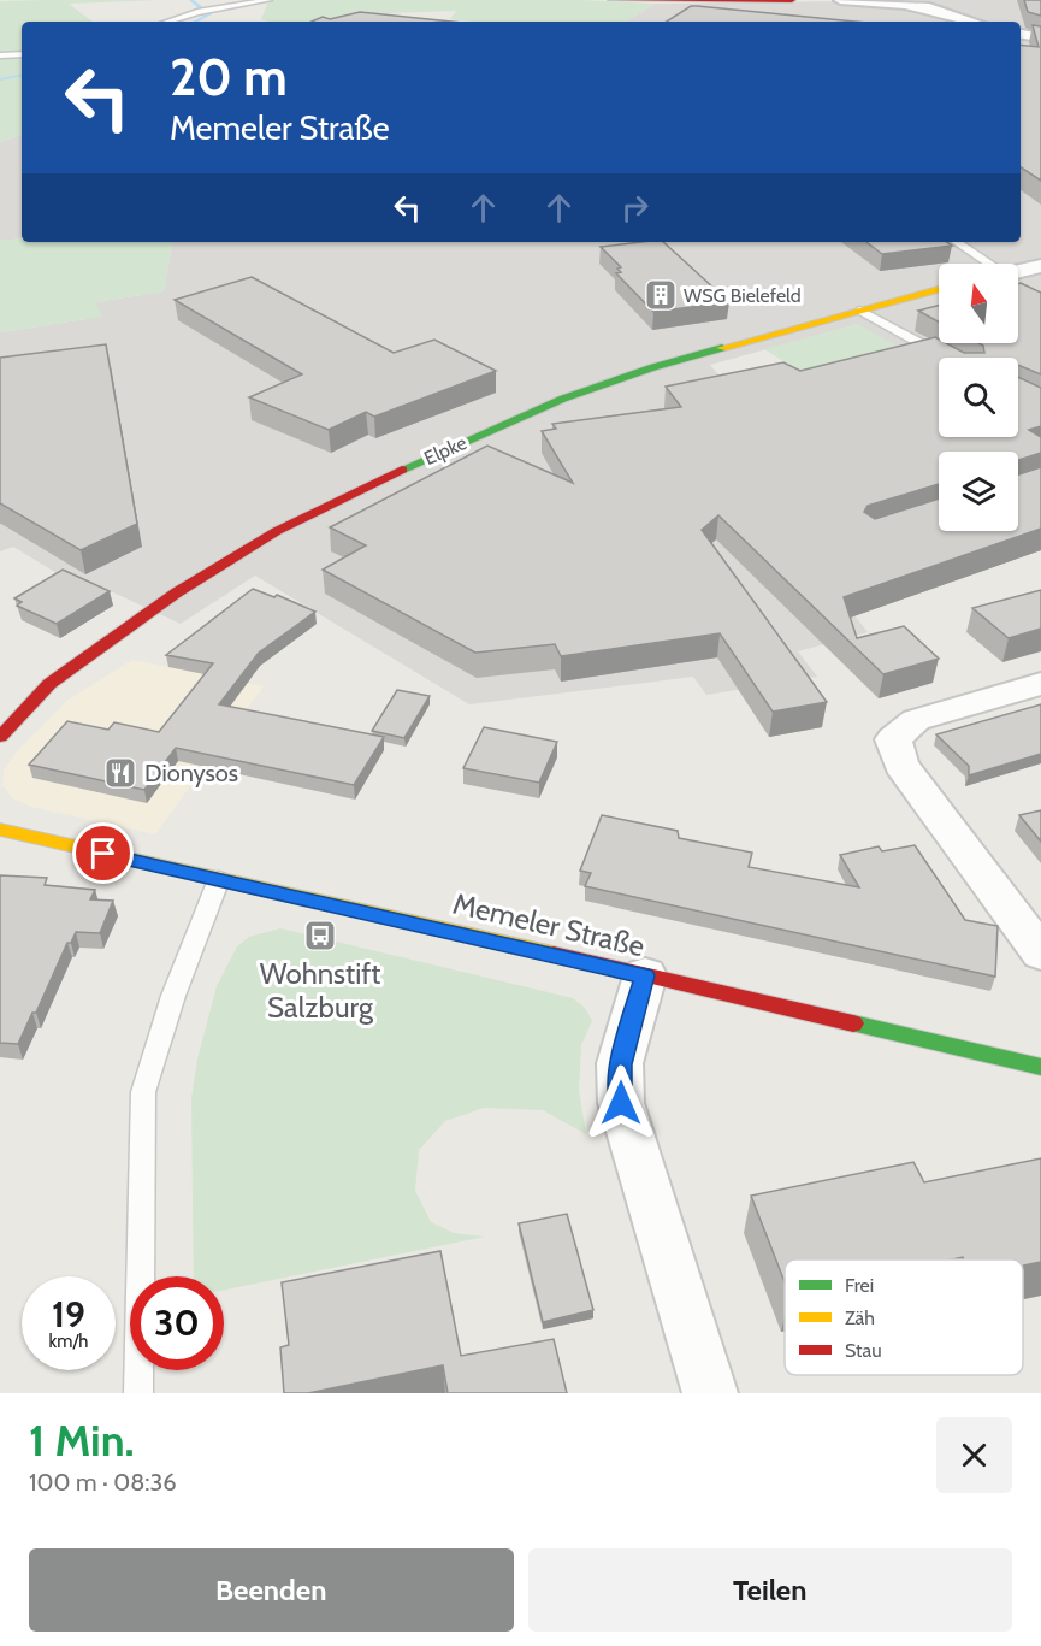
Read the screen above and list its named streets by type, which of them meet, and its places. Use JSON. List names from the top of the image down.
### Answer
{
  "streets": {
    "street": ["Elpke", "Memeler Straße"]
  },
  "places": {
    "building": ["WSG Bielefeld"],
    "restaurant": ["Dionysos"],
    "bus stop": ["Wohnstift Salzburg"]
  },
  "legend": ["Frei", "Zäh", "Stau"],
  "north": "top",
  "page": {
    "turn": ["20 m", "Memeler Straße"],
    "speed": "19 km/h",
    "limit": "30",
    "heading": ["1 Min.", "100 m · 08:36"],
    "buttons": ["Beenden", "Teilen"]
  }
}
